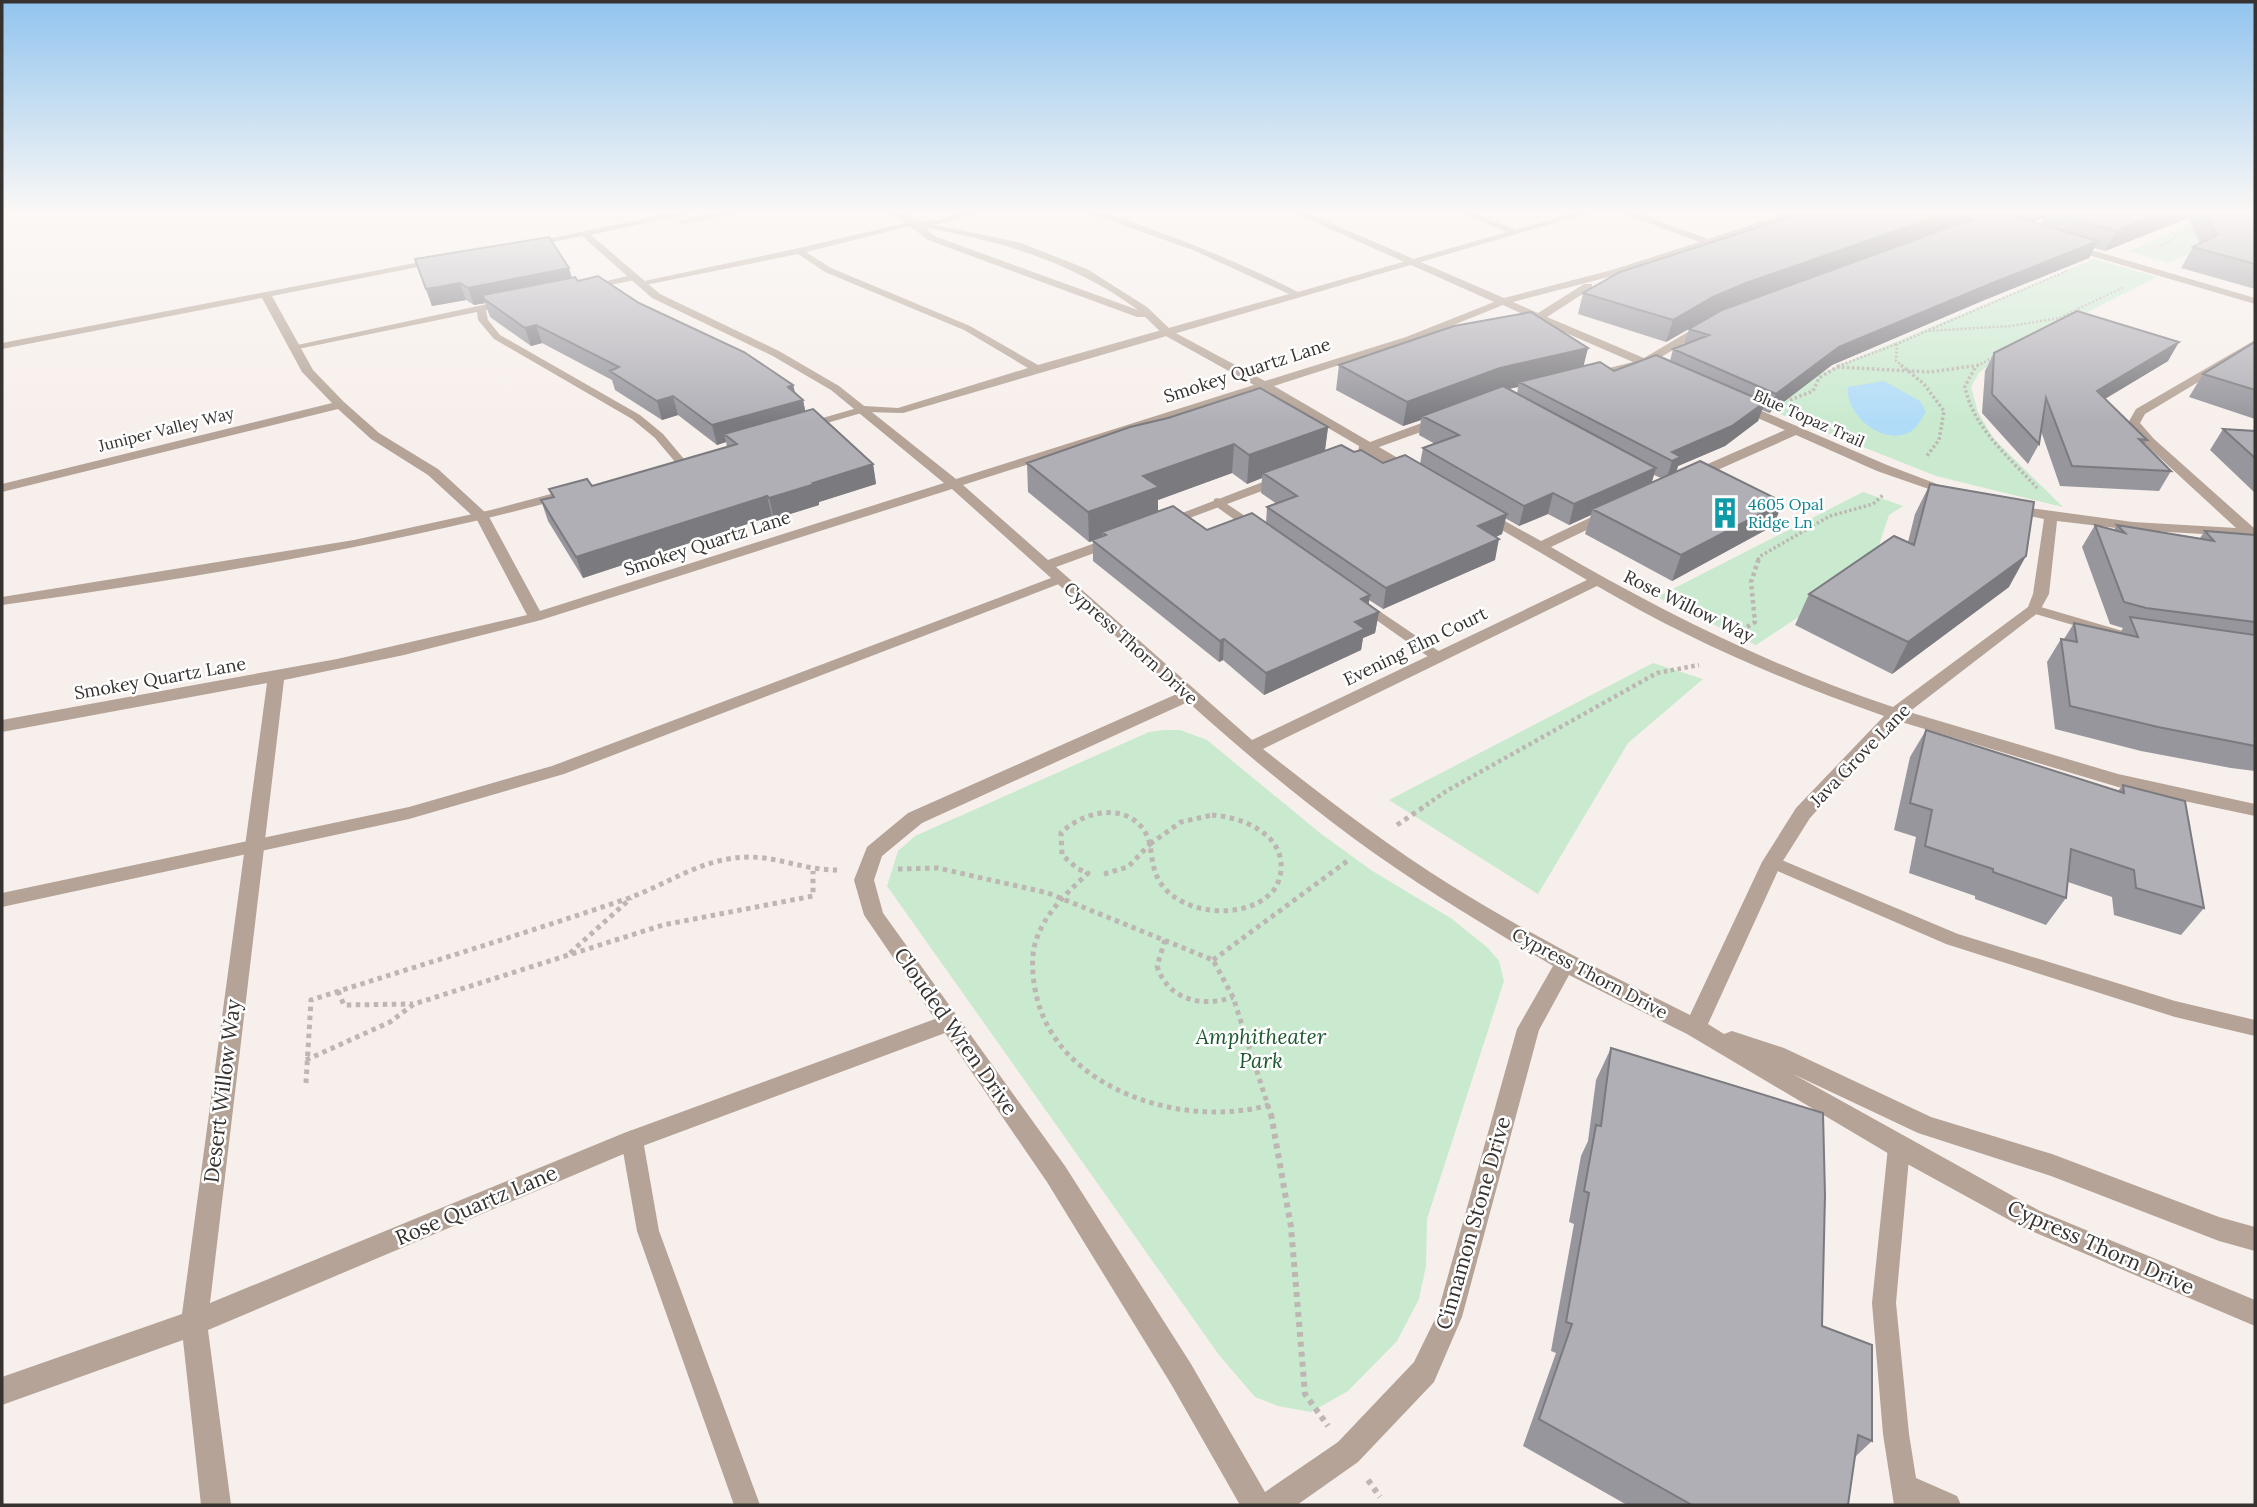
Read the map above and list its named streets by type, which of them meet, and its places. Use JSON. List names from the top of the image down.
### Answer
{
  "streets": {
    "street": [
      "Smokey Quartz Lane",
      "Blue Topaz Trail",
      "Juniper Valley Way",
      "Rose Willow Way",
      "Cypress Thorn Drive",
      "Evening Elm Court",
      "Java Grove Lane",
      "Clouded Wren Drive",
      "Desert Willow Way",
      "Rose Quartz Lane",
      "Cinnamon Stone Drive"
    ]
  },
  "crossings": [
    ["Smokey Quartz Lane", "Cypress Thorn Drive"],
    ["Smokey Quartz Lane", "Desert Willow Way"],
    ["Rose Willow Way", "Evening Elm Court"],
    ["Rose Willow Way", "Java Grove Lane"],
    ["Cypress Thorn Drive", "Evening Elm Court"],
    ["Cypress Thorn Drive", "Java Grove Lane"],
    ["Cypress Thorn Drive", "Cinnamon Stone Drive"],
    ["Clouded Wren Drive", "Rose Quartz Lane"],
    ["Desert Willow Way", "Rose Quartz Lane"]
  ],
  "parks": ["Amphitheater Park"],
  "places": {
    "building": ["4605 Opal Ridge Ln"]
  }
}
